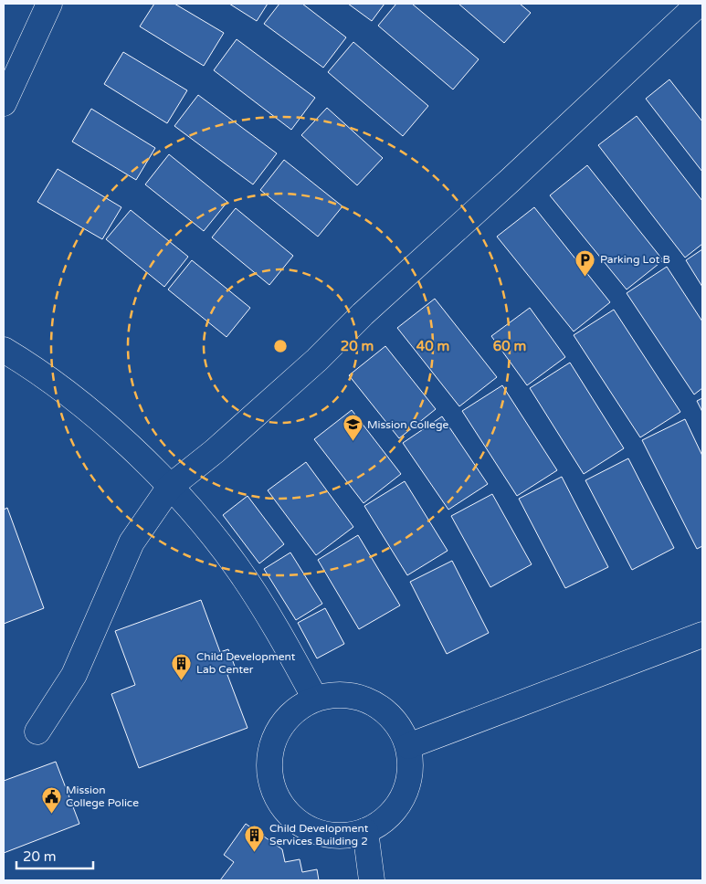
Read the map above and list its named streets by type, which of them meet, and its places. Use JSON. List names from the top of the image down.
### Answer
{
  "places": {
    "parking": ["Parking Lot B"],
    "school or university": ["Mission College"],
    "building": ["Child Development Lab Center", "Child Development Services Building 2"],
    "public building": ["Mission College Police"]
  },
  "scale_bar": "20 m",
  "rings": ["20 m", "40 m", "60 m"]
}
